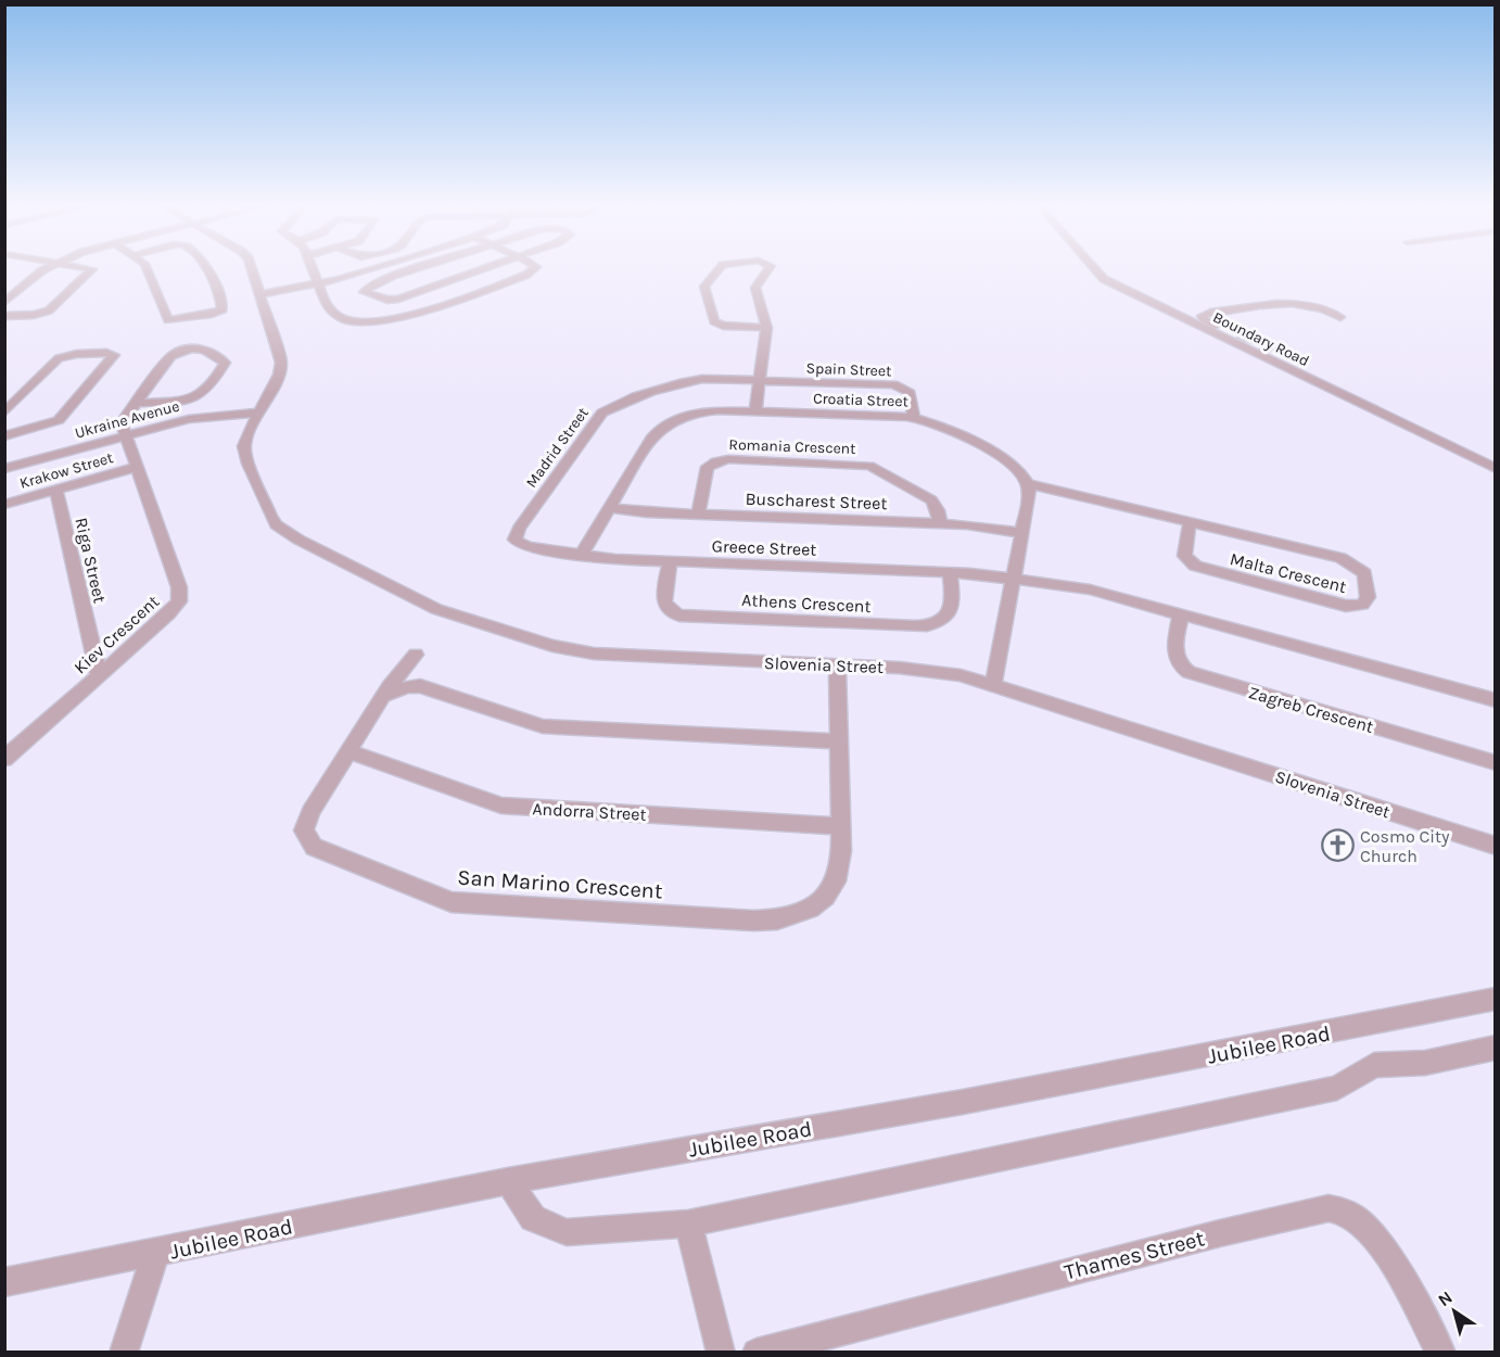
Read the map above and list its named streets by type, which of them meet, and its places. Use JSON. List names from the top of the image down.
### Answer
{
  "streets": {
    "street": [
      "Boundary Road",
      "Spain Street",
      "Croatia Street",
      "Ukraine Avenue",
      "Romania Crescent",
      "Madrid Street",
      "Krakow Street",
      "Buscharest Street",
      "Greece Street",
      "Riga Street",
      "Malta Crescent",
      "Athens Crescent",
      "Kiev Crescent",
      "Slovenia Street",
      "Zagreb Crescent",
      "Andorra Street",
      "San Marino Crescent",
      "Jubilee Road",
      "Thames Street"
    ]
  },
  "crossings": [
    ["Spain Street", "Croatia Street"],
    ["Spain Street", "Madrid Street"],
    ["Croatia Street", "Buscharest Street"],
    ["Croatia Street", "Greece Street"],
    ["Croatia Street", "Malta Crescent"],
    ["Ukraine Avenue", "Kiev Crescent"],
    ["Ukraine Avenue", "Slovenia Street"],
    ["Romania Crescent", "Buscharest Street"],
    ["Madrid Street", "Greece Street"],
    ["Krakow Street", "Riga Street"],
    ["Krakow Street", "Kiev Crescent"],
    ["Greece Street", "Athens Crescent"],
    ["Riga Street", "Kiev Crescent"],
    ["Slovenia Street", "San Marino Crescent"],
    ["Andorra Street", "San Marino Crescent"]
  ],
  "places": {
    "church": ["Cosmo City Church"]
  },
  "north": "top left"
}
